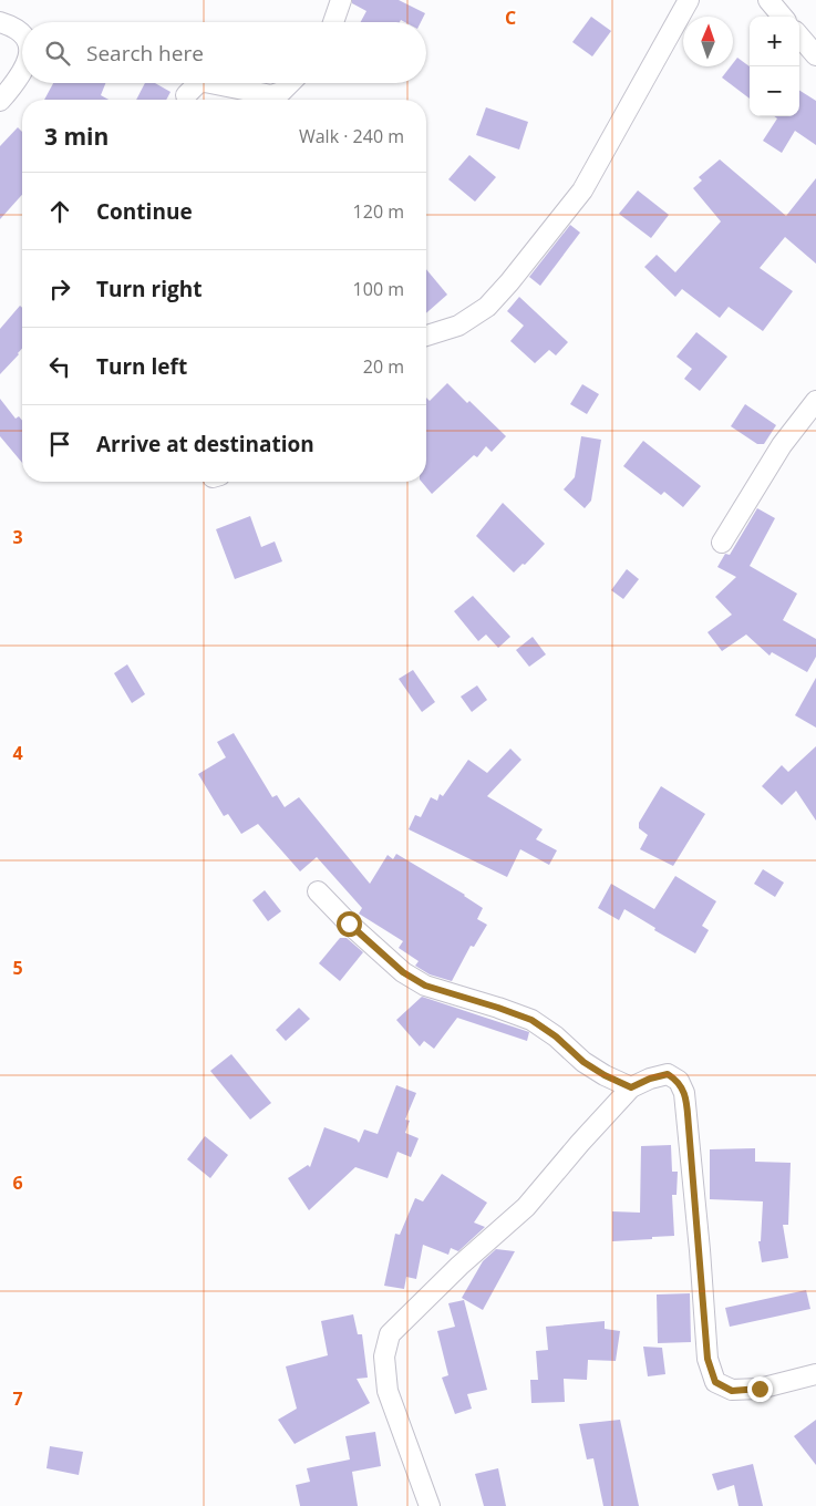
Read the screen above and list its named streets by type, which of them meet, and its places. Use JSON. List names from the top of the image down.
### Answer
{
  "north": "top",
  "page": {
    "map_buttons": ["+", "−"],
    "search": "Search here",
    "heading": ["3 min", "Walk · 240 m"],
    "list": [
      ["Continue", "120 m"],
      ["Turn right", "100 m"],
      ["Turn left", "20 m"],
      "Arrive at destination"
    ]
  },
  "grid": {
    "columns": ["C"],
    "rows": [
      "3",
      "4",
      "5",
      "6",
      "7"
    ]
  }
}
